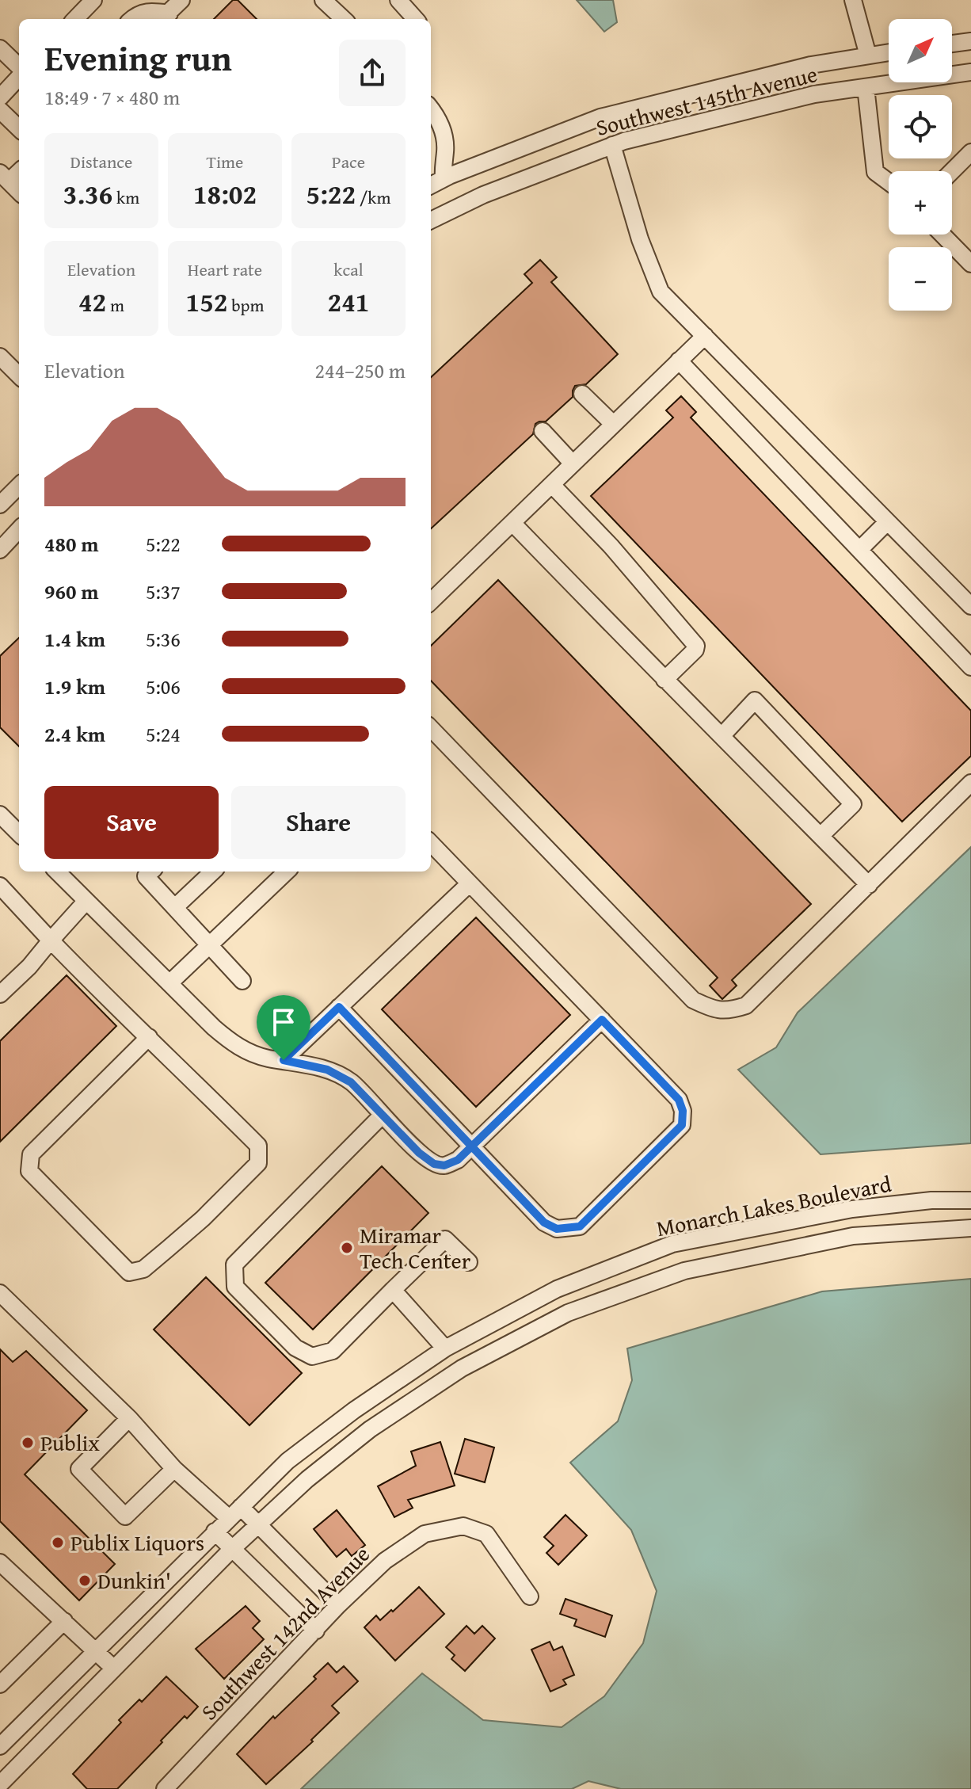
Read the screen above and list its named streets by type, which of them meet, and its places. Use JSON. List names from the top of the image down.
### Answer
{
  "streets": {
    "street": ["Southwest 145th Avenue", "Monarch Lakes Boulevard", "Southwest 142nd Avenue"]
  },
  "places": [
    "Miramar Tech Center",
    "Publix",
    "Publix Liquors",
    "Dunkin'"
  ],
  "north": "top right",
  "page": {
    "map_buttons": ["+", "−"],
    "heading": ["Evening run", "18:49 · 7 × 480 m"],
    "stats": [
      ["Distance", "3.36 km"],
      ["Time", "18:02"],
      ["Pace", "5:22 /km"],
      ["Elevation", "42 m"],
      ["Heart rate", "152 bpm"],
      ["kcal", "241"]
    ],
    "chart": ["Elevation", "244–250 m"],
    "list": [
      {
        "name": "480 m",
        "note": "5:22"
      },
      {
        "name": "960 m",
        "note": "5:37"
      },
      {
        "name": "1.4 km",
        "note": "5:36"
      },
      {
        "name": "1.9 km",
        "note": "5:06"
      },
      {
        "name": "2.4 km",
        "note": "5:24"
      }
    ],
    "buttons": ["Save", "Share"]
  }
}
